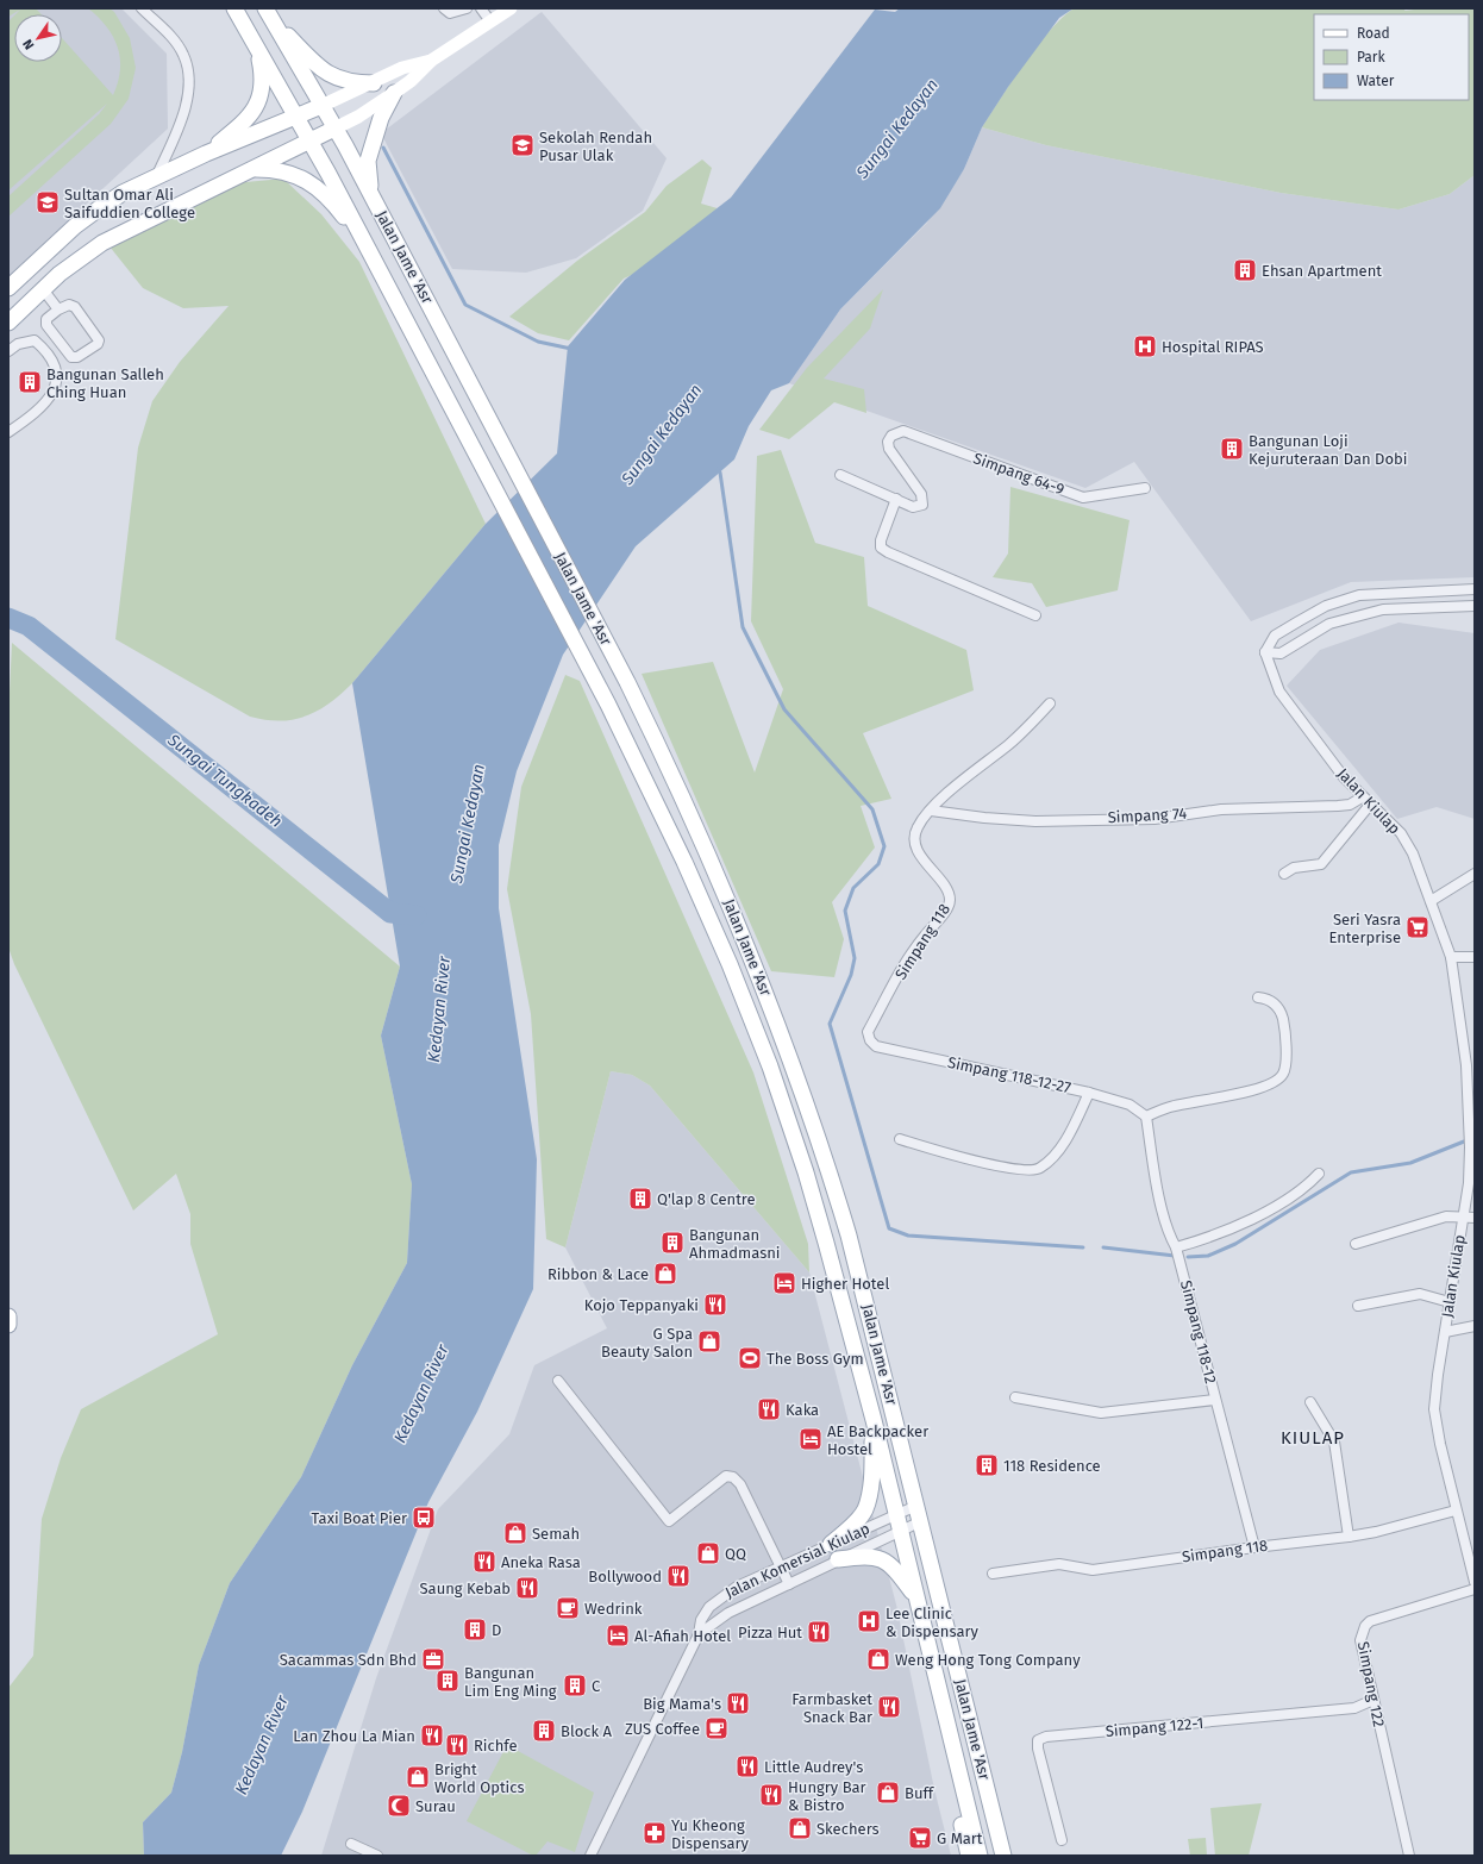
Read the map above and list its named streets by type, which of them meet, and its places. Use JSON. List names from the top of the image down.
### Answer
{
  "streets": {
    "main road": ["Jalan Jame 'Asr"],
    "street": [
      "Simpang 64-9",
      "Jalan Kiulap",
      "Simpang 74",
      "Simpang 118",
      "Simpang 118-12-27",
      "Simpang 118-12",
      "Jalan Komersial Kiulap",
      "Simpang 122",
      "Simpang 122-1"
    ]
  },
  "crossings": [
    ["Jalan Jame 'Asr", "Jalan Komersial Kiulap"],
    ["Jalan Kiulap", "Simpang 74"],
    ["Jalan Kiulap", "Simpang 118"],
    ["Simpang 74", "Simpang 118"],
    ["Simpang 118", "Simpang 118-12-27"],
    ["Simpang 118", "Simpang 118-12"],
    ["Simpang 118-12-27", "Simpang 118-12"],
    ["Simpang 122", "Simpang 122-1"]
  ],
  "districts": ["KIULAP"],
  "water": ["Sungai Kedayan", "Sungai Tungkadeh", "Kedayan River"],
  "places": {
    "school or university": ["Sekolah Rendah Pusar Ulak", "Sultan Omar Ali Saifuddien College"],
    "building": [
      "Ehsan Apartment",
      "Bangunan Salleh Ching Huan",
      "Bangunan Loji Kejuruteraan Dan Dobi",
      "Q'lap 8 Centre",
      "Bangunan Ahmadmasni",
      "118 Residence",
      "D",
      "Bangunan Lim Eng Ming",
      "C",
      "Block A"
    ],
    "hospital": ["Hospital RIPAS", "Lee Clinic & Dispensary"],
    "supermarket": ["Seri Yasra Enterprise", "G Mart"],
    "shop": [
      "Ribbon & Lace",
      "G Spa Beauty Salon",
      "Semah",
      "QQ",
      "Weng Hong Tong Company",
      "Bright World Optics",
      "Buff",
      "Skechers"
    ],
    "hotel": ["Higher Hotel", "AE Backpacker Hostel", "Al-Afiah Hotel"],
    "restaurant": [
      "Kojo Teppanyaki",
      "Kaka",
      "Aneka Rasa",
      "Bollywood",
      "Saung Kebab",
      "Pizza Hut",
      "Big Mama's",
      "Farmbasket Snack Bar",
      "Lan Zhou La Mian",
      "Richfe",
      "Little Audrey's",
      "Hungry Bar & Bistro"
    ],
    "sports": ["The Boss Gym"],
    "bus stop": ["Taxi Boat Pier"],
    "cafe": ["Wedrink", "ZUS Coffee"],
    "office": ["Sacammas Sdn Bhd"],
    "mosque": ["Surau"],
    "pharmacy": ["Yu Kheong Dispensary"]
  },
  "legend": ["Road", "Park", "Water"],
  "north": "bottom left"
}
